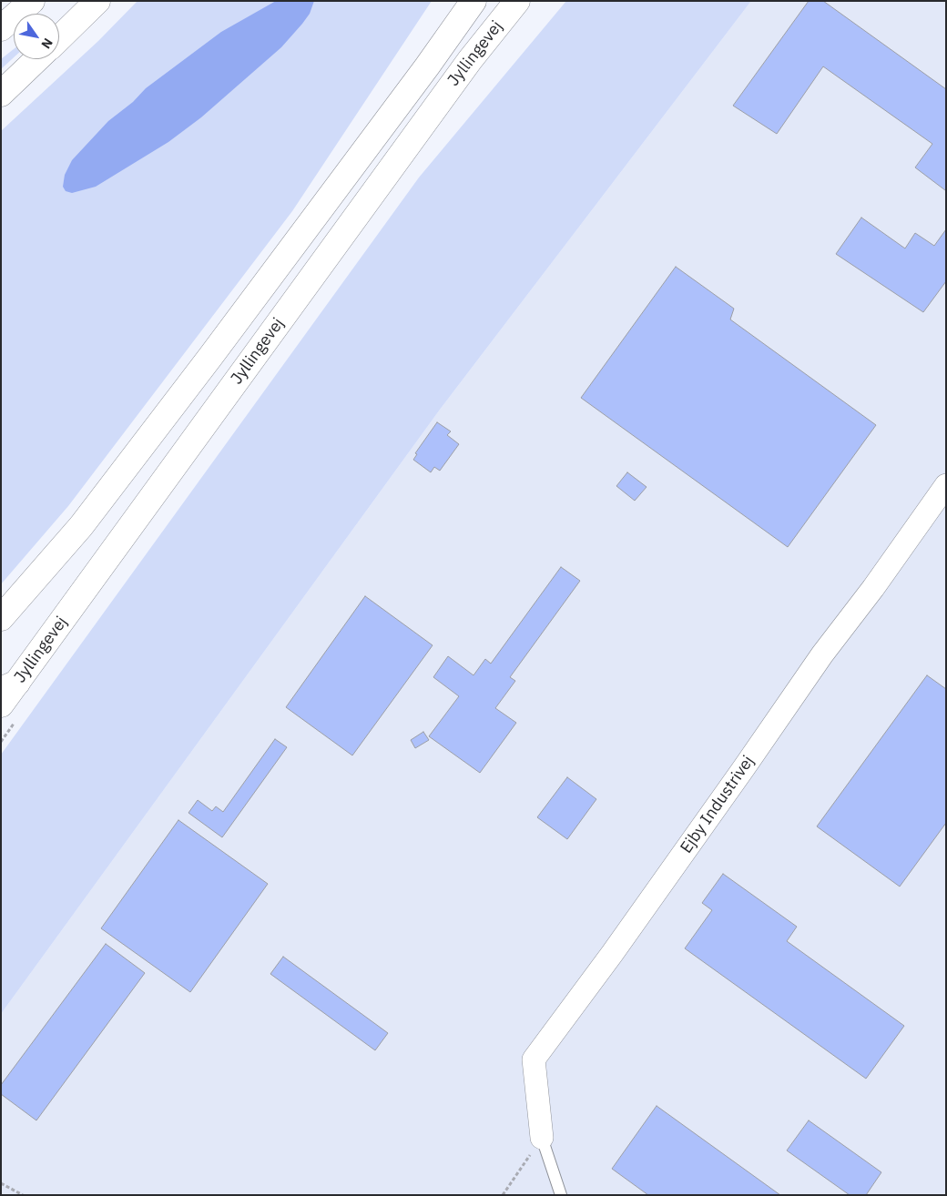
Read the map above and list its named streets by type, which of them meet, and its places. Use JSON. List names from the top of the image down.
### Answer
{
  "streets": {
    "main road": ["Jyllingevej"],
    "street": ["Ejby Industrivej"]
  },
  "north": "bottom right"
}
